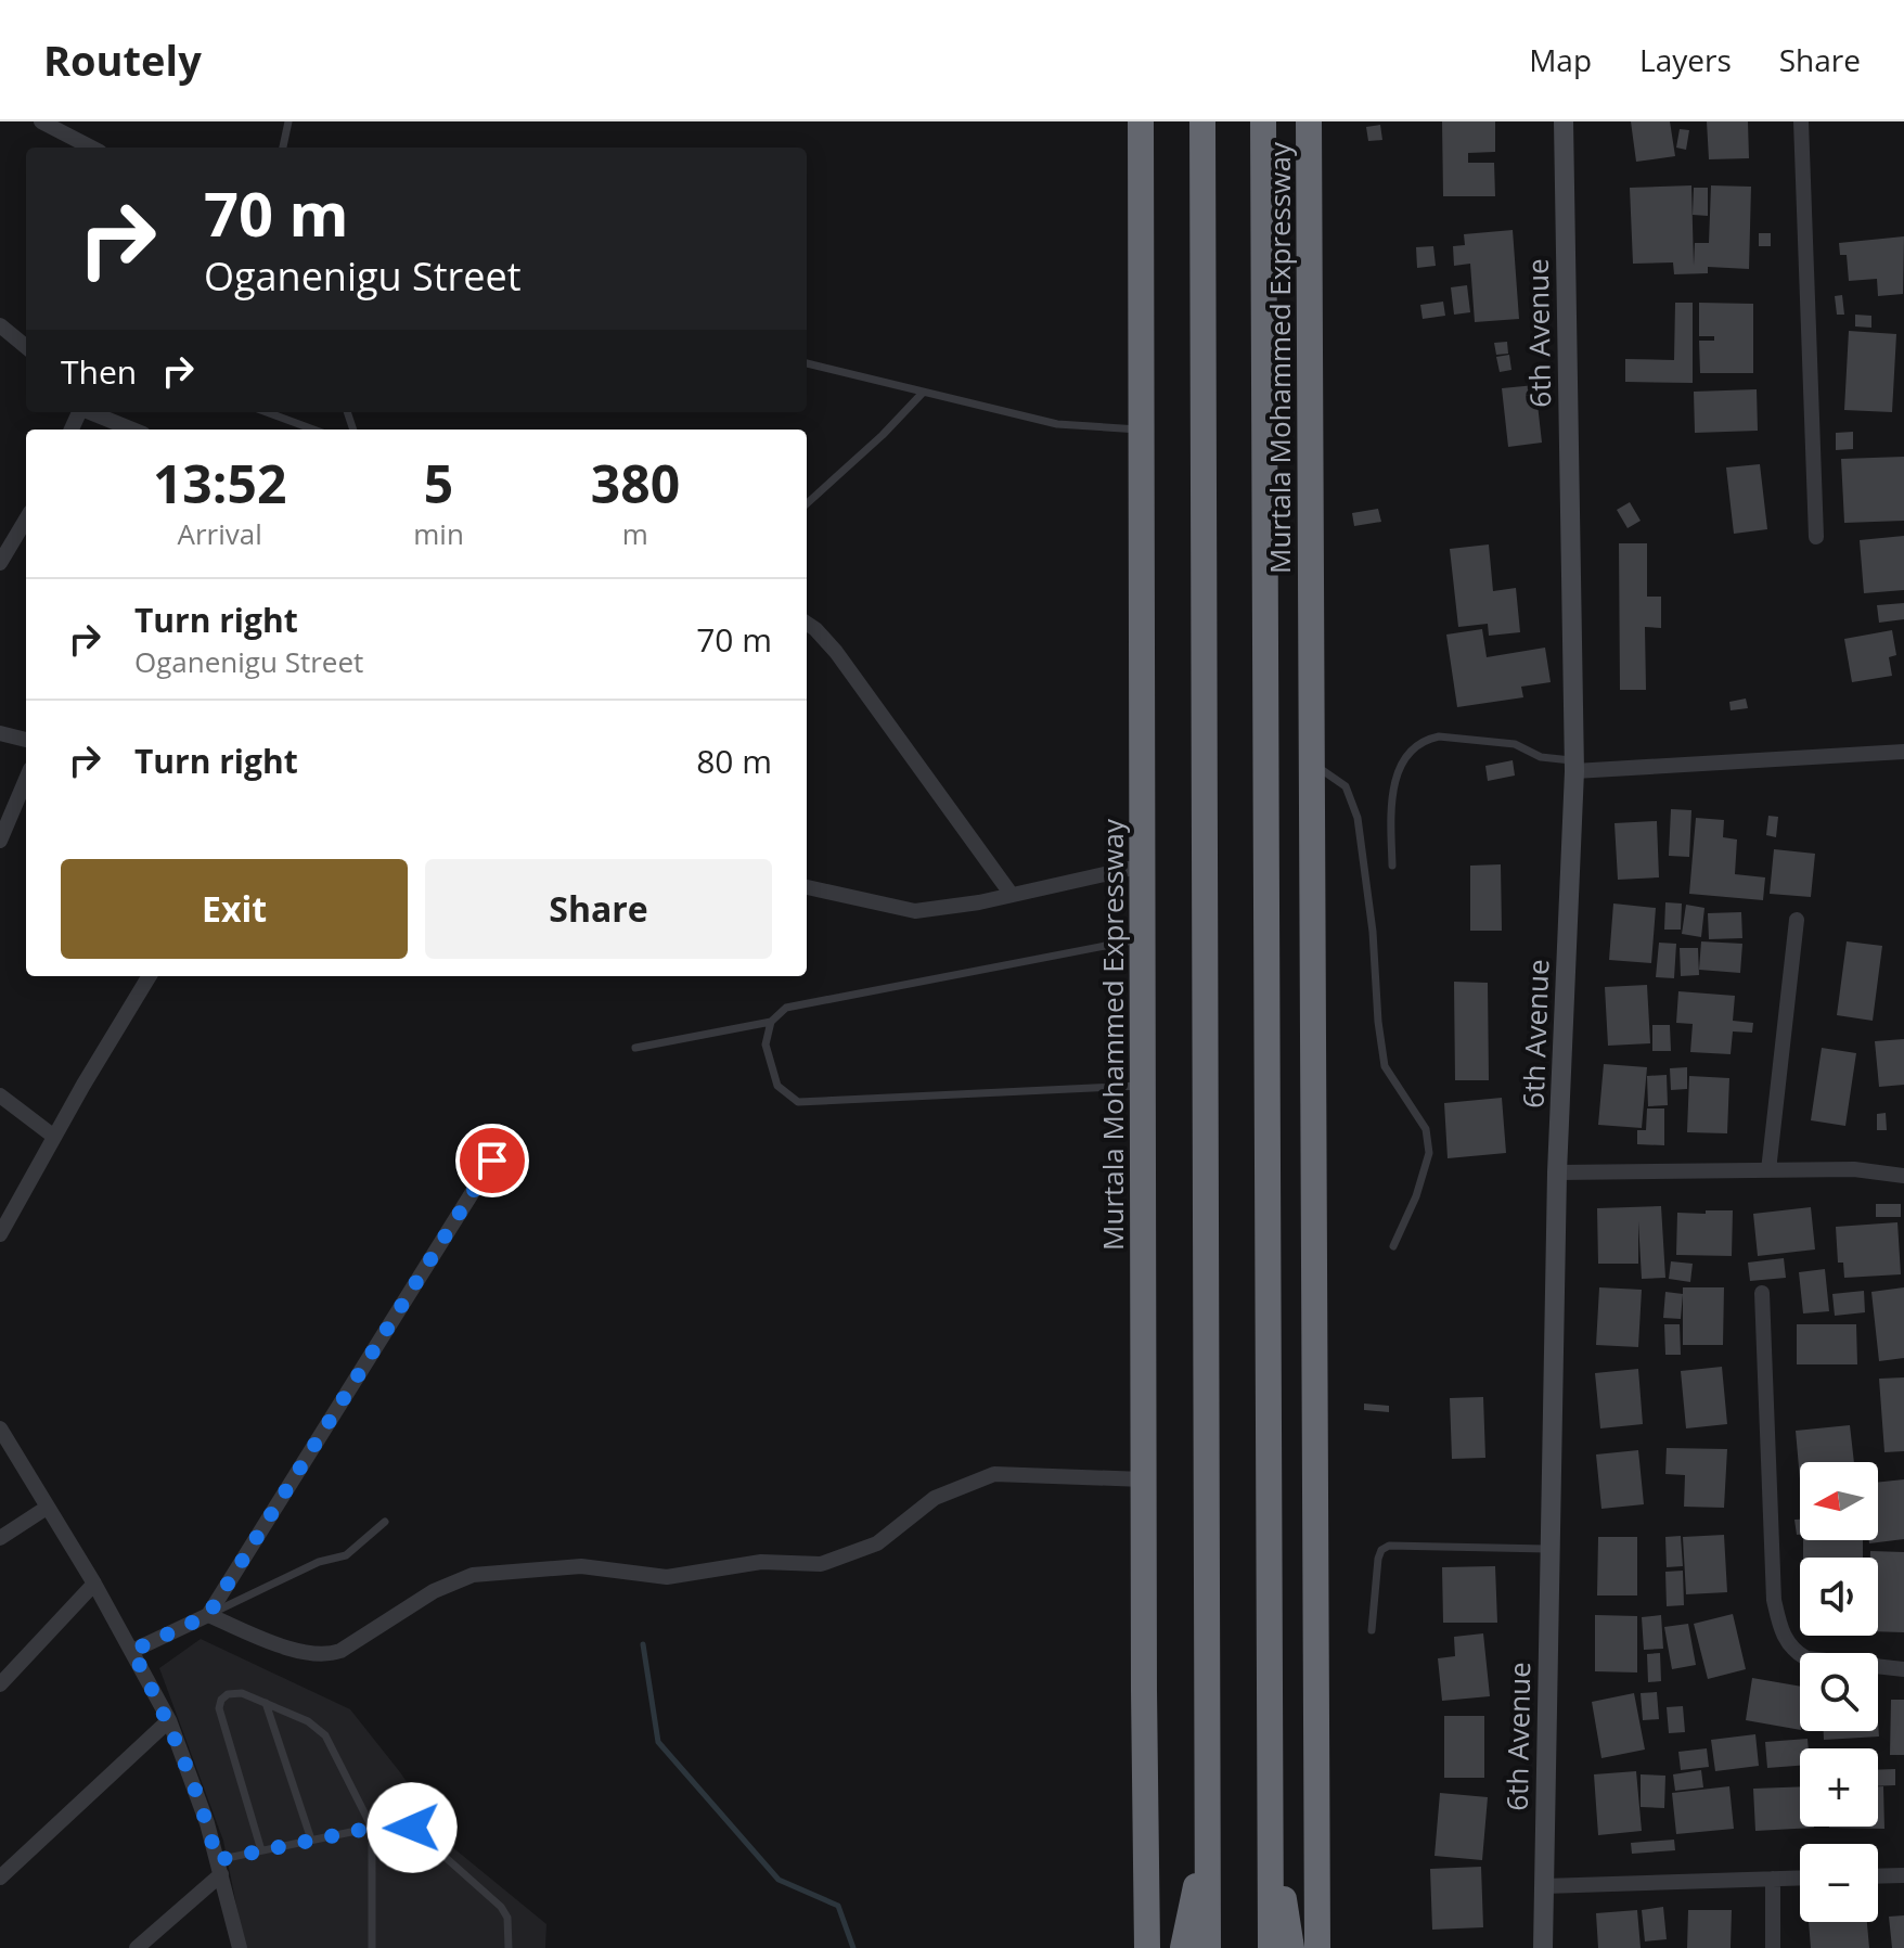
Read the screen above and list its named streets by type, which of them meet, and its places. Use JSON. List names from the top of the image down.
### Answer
{
  "streets": {
    "highway": ["Murtala Mohammed Expressway"],
    "street": ["6th Avenue"]
  },
  "north": "left",
  "page": {
    "header": "Routely",
    "nav": ["Map", "Layers", "Share"],
    "turn": ["70 m", "Oganenigu Street"],
    "then": "Then",
    "eta": [
      "13:52",
      "Arrival",
      "5",
      "min",
      "380",
      "m"
    ],
    "list": [
      {
        "name": "Turn right",
        "note": "Oganenigu Street",
        "value": "70 m"
      },
      {
        "name": "Turn right",
        "value": "80 m"
      }
    ],
    "buttons": ["Exit", "Share"],
    "map_buttons": ["+", "−"]
  }
}
